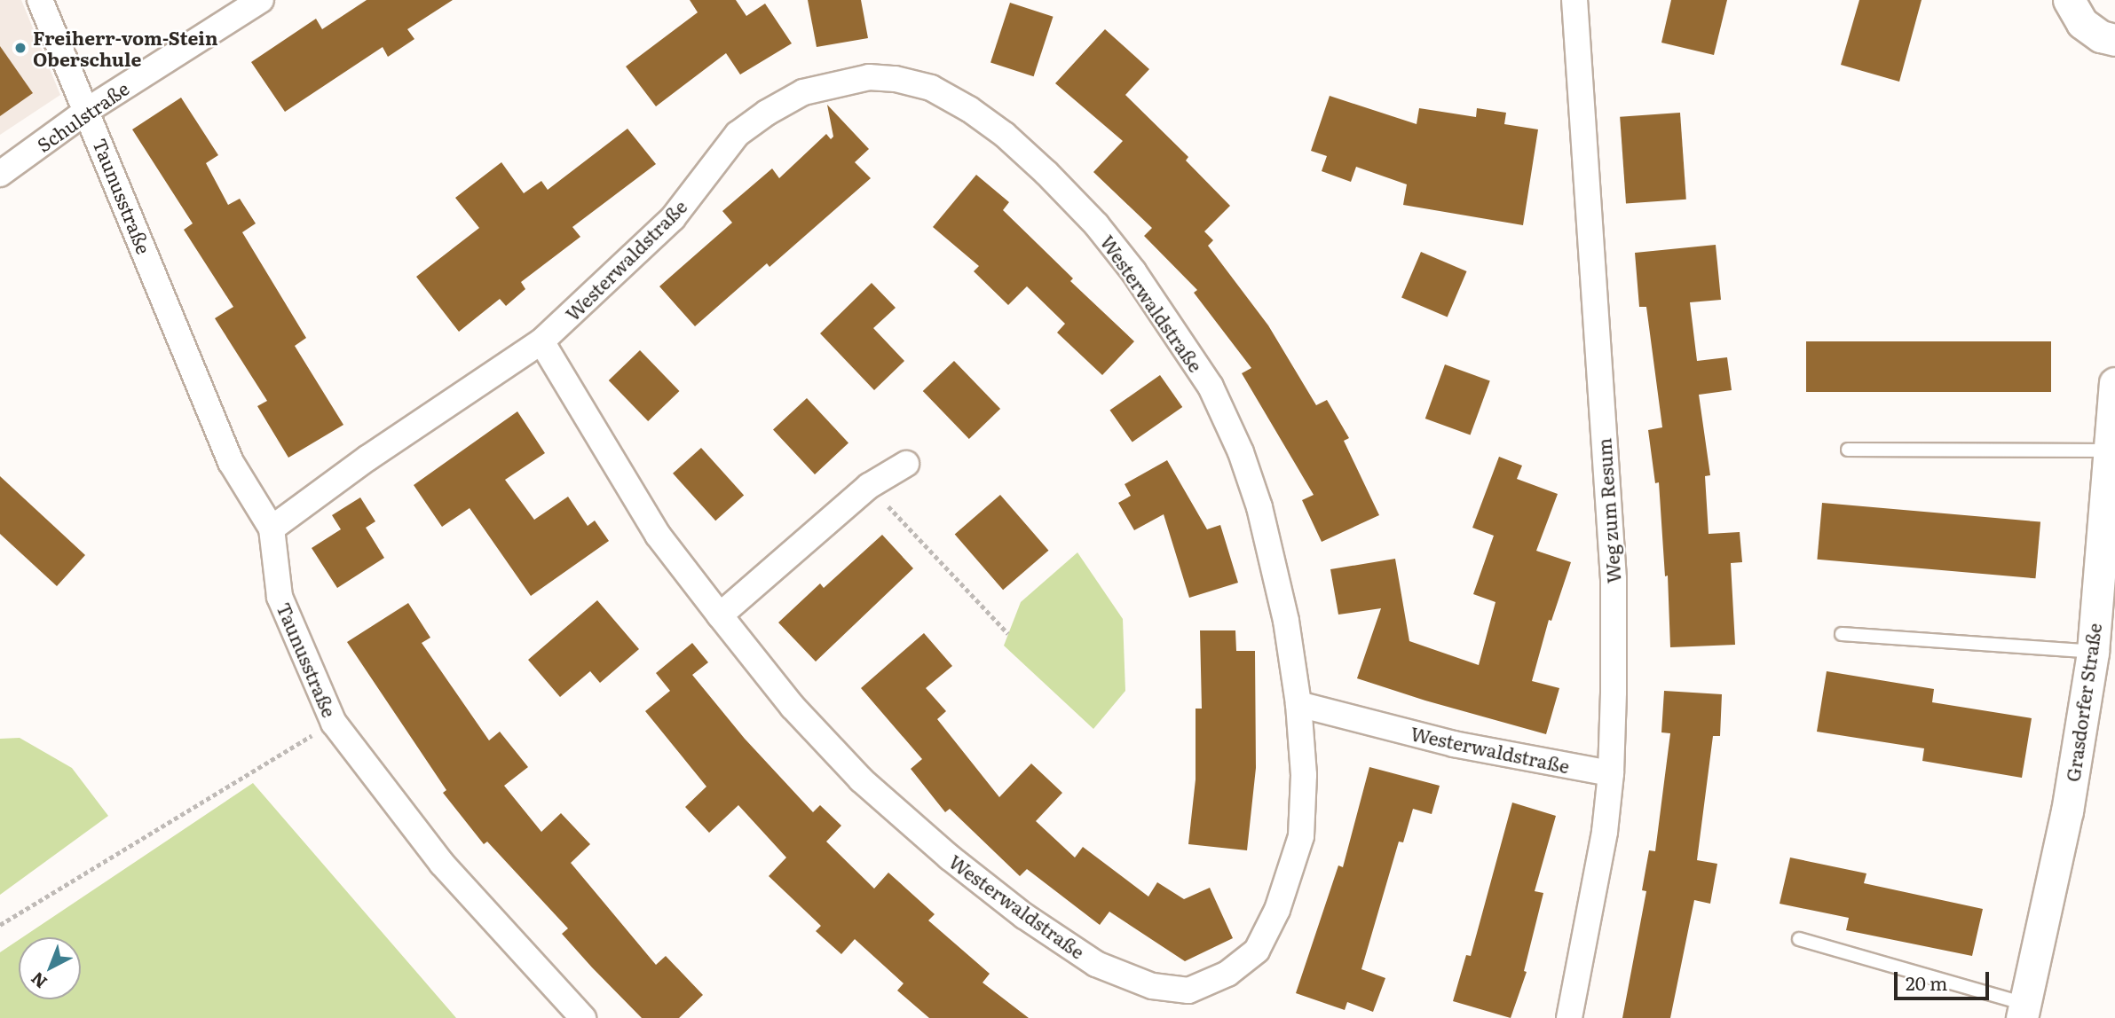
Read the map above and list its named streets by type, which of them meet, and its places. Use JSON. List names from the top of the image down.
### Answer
{
  "streets": {
    "street": [
      "Schulstraße",
      "Taunusstraße",
      "Westerwaldstraße",
      "Weg zum Resum",
      "Grasdorfer Straße"
    ]
  },
  "crossings": [
    ["Schulstraße", "Taunusstraße"],
    ["Taunusstraße", "Westerwaldstraße"],
    ["Westerwaldstraße", "Weg zum Resum"]
  ],
  "places": ["Freiherr-vom-Stein Oberschule"],
  "scale_bar": "20 m",
  "north": "bottom left"
}
